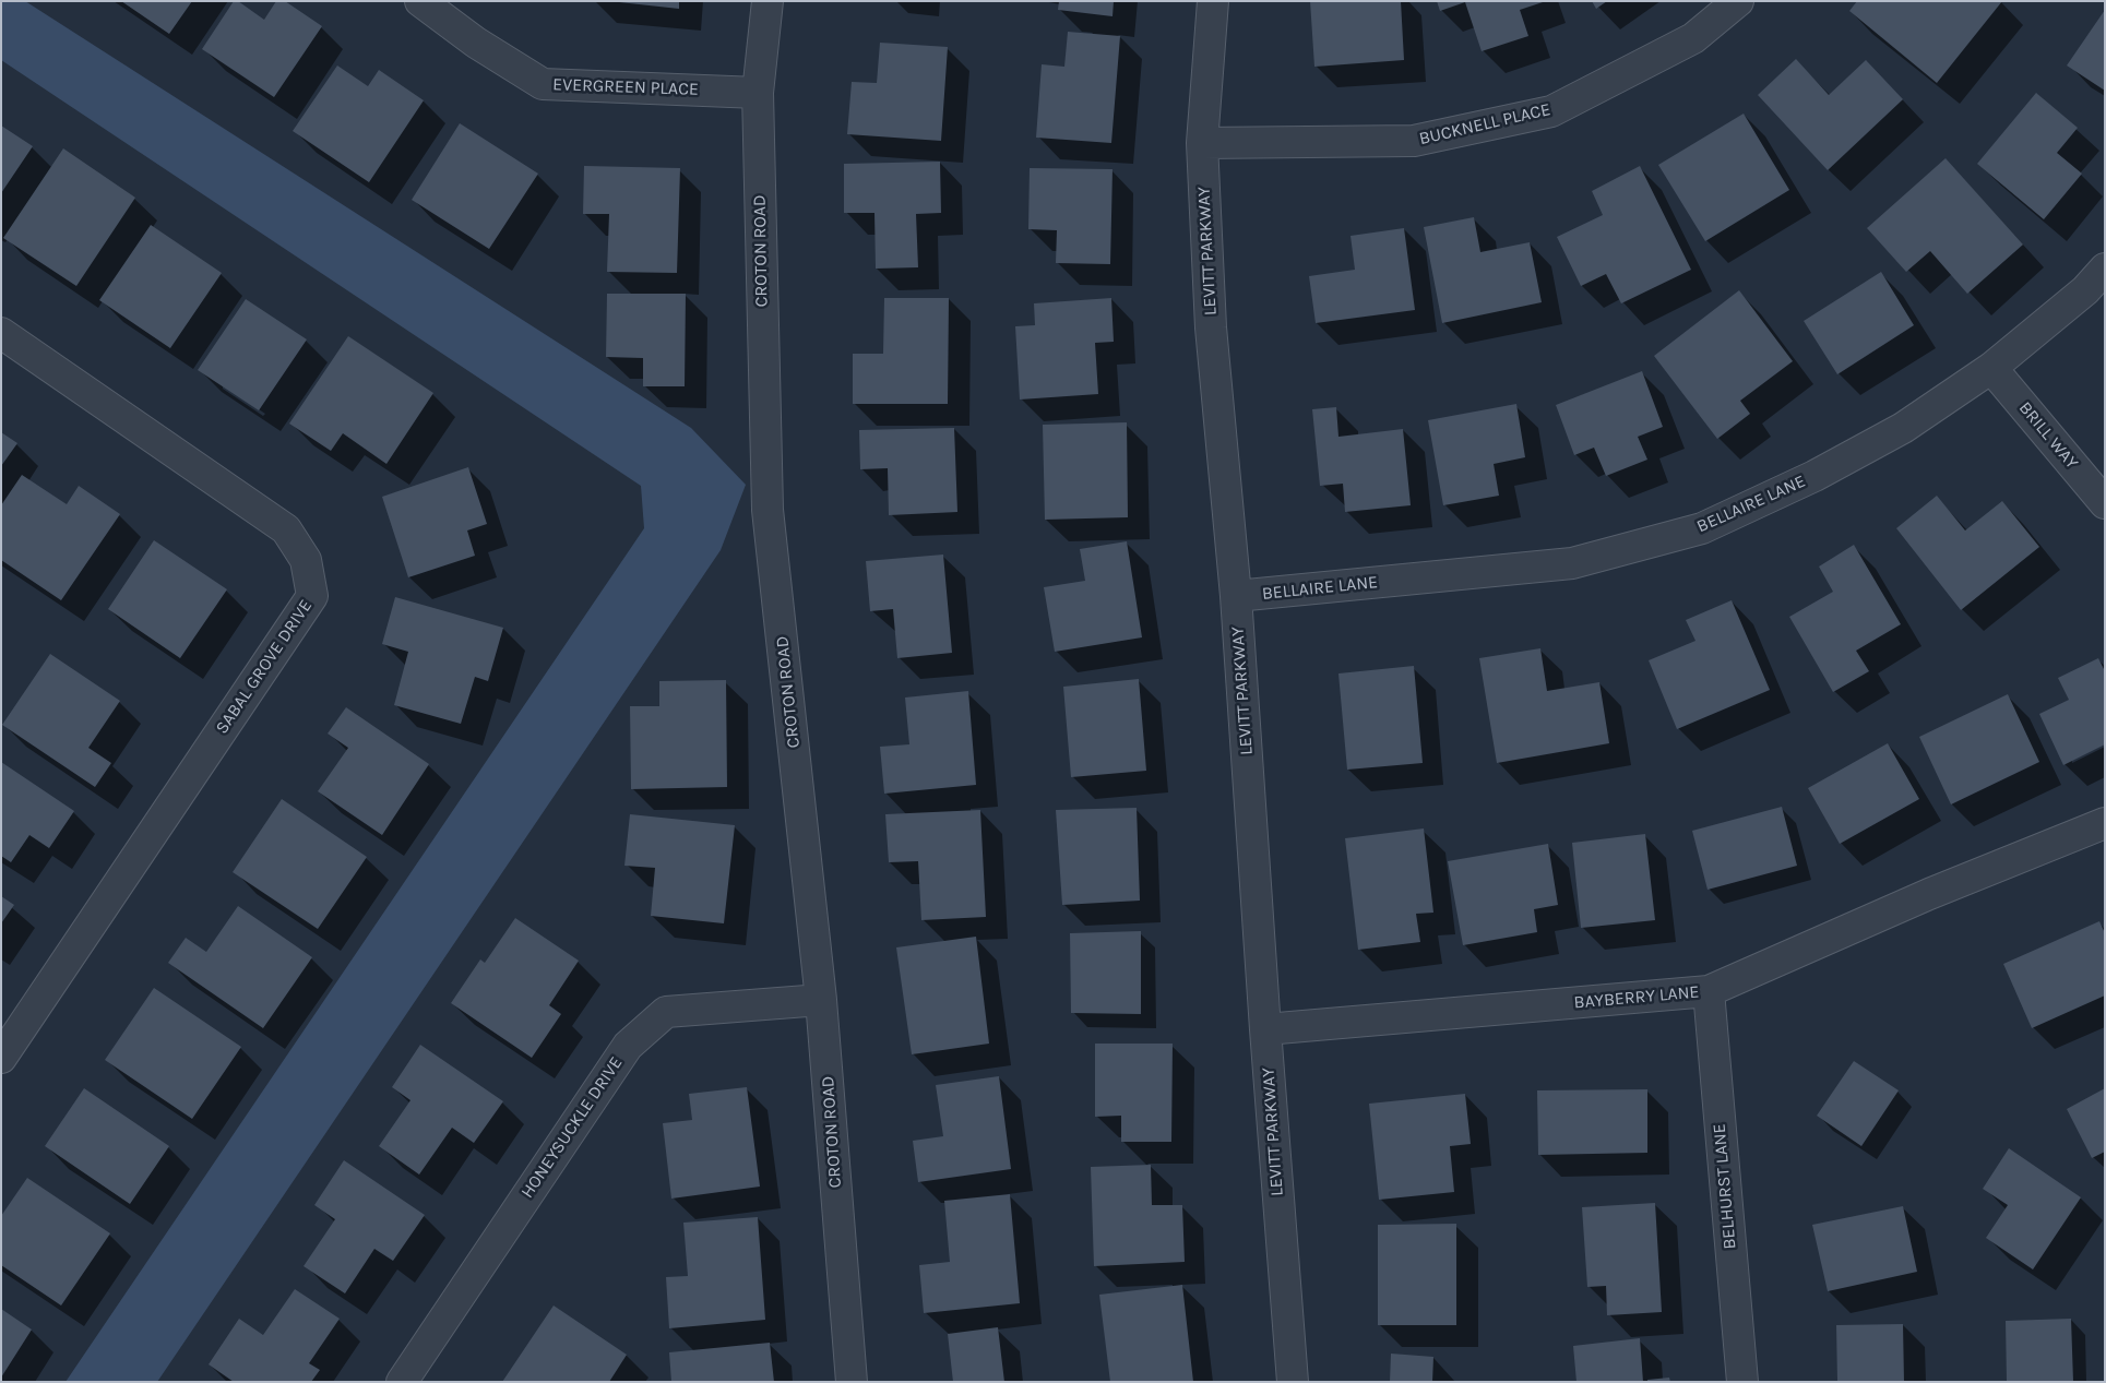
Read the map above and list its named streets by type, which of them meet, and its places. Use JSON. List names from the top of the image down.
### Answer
{
  "streets": {
    "street": [
      "EVERGREEN PLACE",
      "BUCKNELL PLACE",
      "CROTON ROAD",
      "LEVITT PARKWAY",
      "BRILL WAY",
      "BELLAIRE LANE",
      "SABAL GROVE DRIVE",
      "BAYBERRY LANE",
      "HONEYSUCKLE DRIVE",
      "BELHURST LANE"
    ]
  },
  "crossings": [
    ["EVERGREEN PLACE", "CROTON ROAD"],
    ["BUCKNELL PLACE", "LEVITT PARKWAY"],
    ["CROTON ROAD", "HONEYSUCKLE DRIVE"],
    ["LEVITT PARKWAY", "BELLAIRE LANE"],
    ["LEVITT PARKWAY", "BAYBERRY LANE"],
    ["BRILL WAY", "BELLAIRE LANE"],
    ["BAYBERRY LANE", "BELHURST LANE"]
  ]
}
